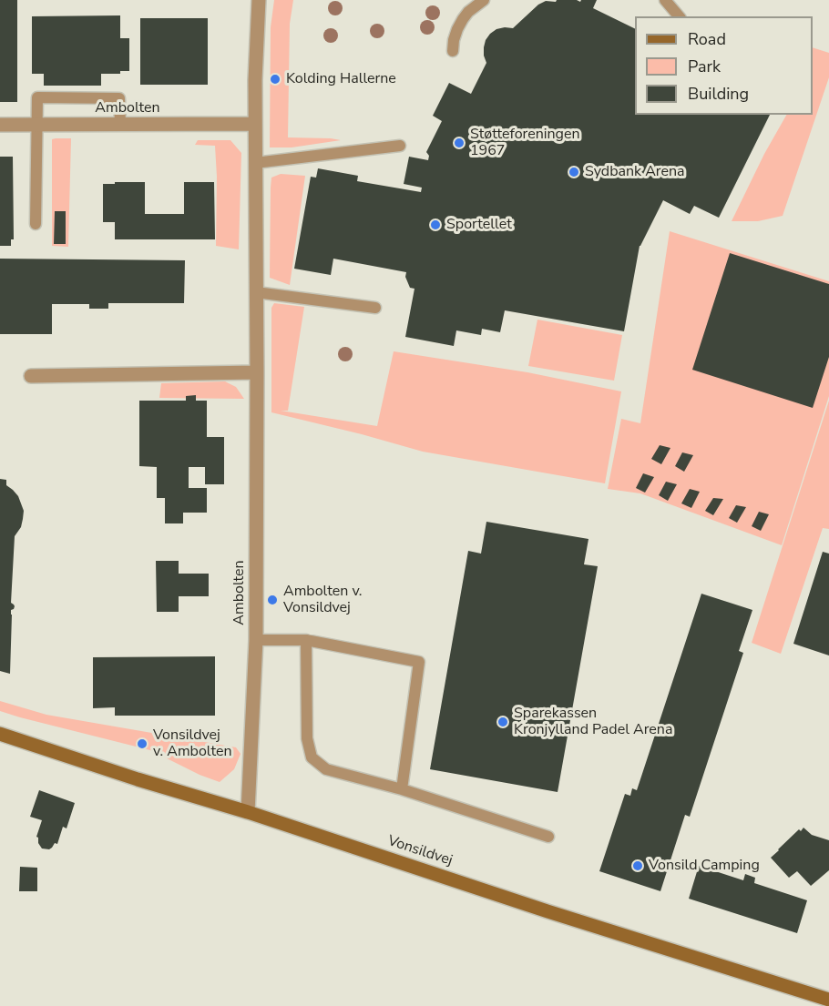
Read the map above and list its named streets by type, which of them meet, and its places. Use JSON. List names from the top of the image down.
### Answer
{
  "streets": {
    "main road": ["Vonsildvej"],
    "street": ["Ambolten"]
  },
  "crossings": [
    ["Ambolten", "Vonsildvej"]
  ],
  "places": [
    "Kolding Hallerne",
    "Støtteforeningen 1967",
    "Sydbank Arena",
    "Sportellet",
    "Ambolten v. Vonsildvej",
    "Sparekassen Kronjylland Padel Arena",
    "Vonsildvej v. Ambolten",
    "Vonsild Camping"
  ],
  "legend": ["Road", "Park", "Building"]
}
